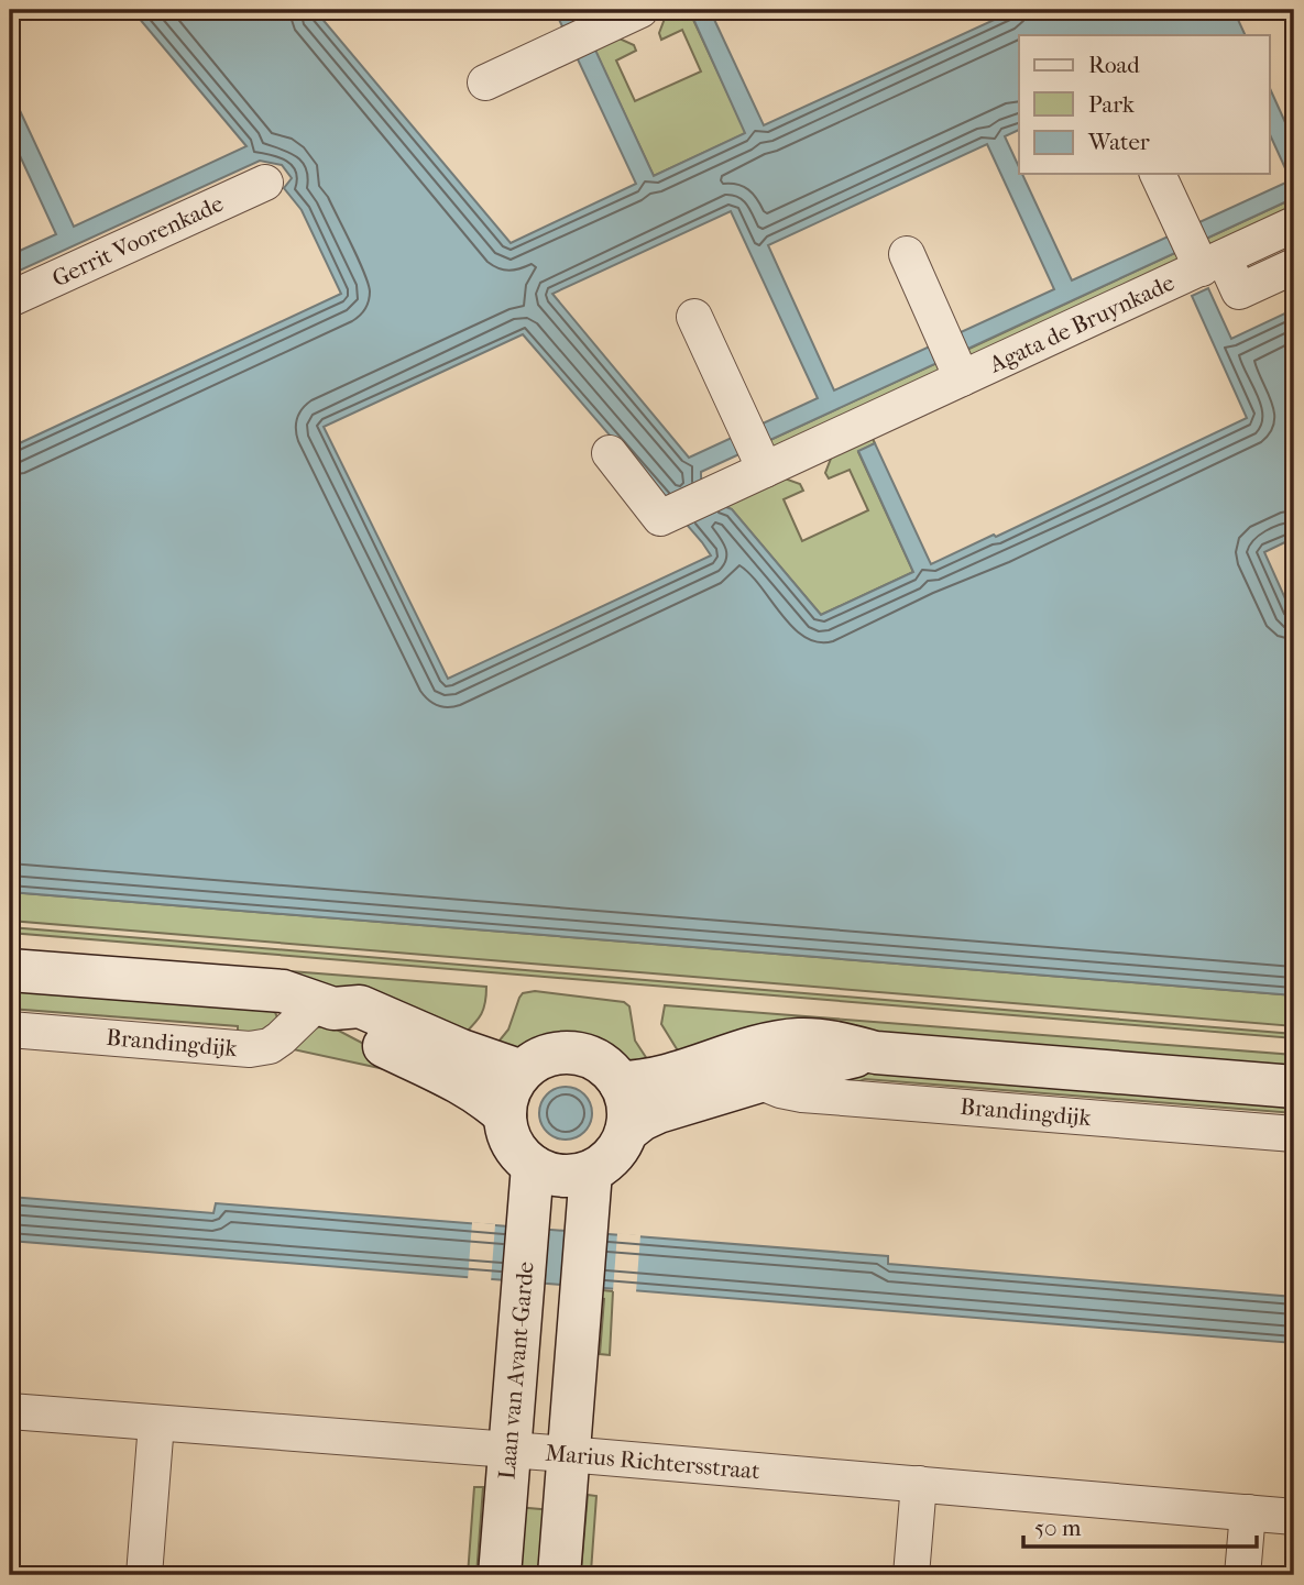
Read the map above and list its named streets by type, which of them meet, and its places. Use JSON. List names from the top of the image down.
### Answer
{
  "streets": {
    "street": [
      "Gerrit Voorenkade",
      "Agata de Bruynkade",
      "Brandingdijk",
      "Laan van Avant-Garde",
      "Marius Richtersstraat"
    ]
  },
  "crossings": [
    ["Brandingdijk", "Laan van Avant-Garde"],
    ["Laan van Avant-Garde", "Marius Richtersstraat"]
  ],
  "legend": ["Road", "Park", "Water"],
  "scale_bar": "50 m"
}
